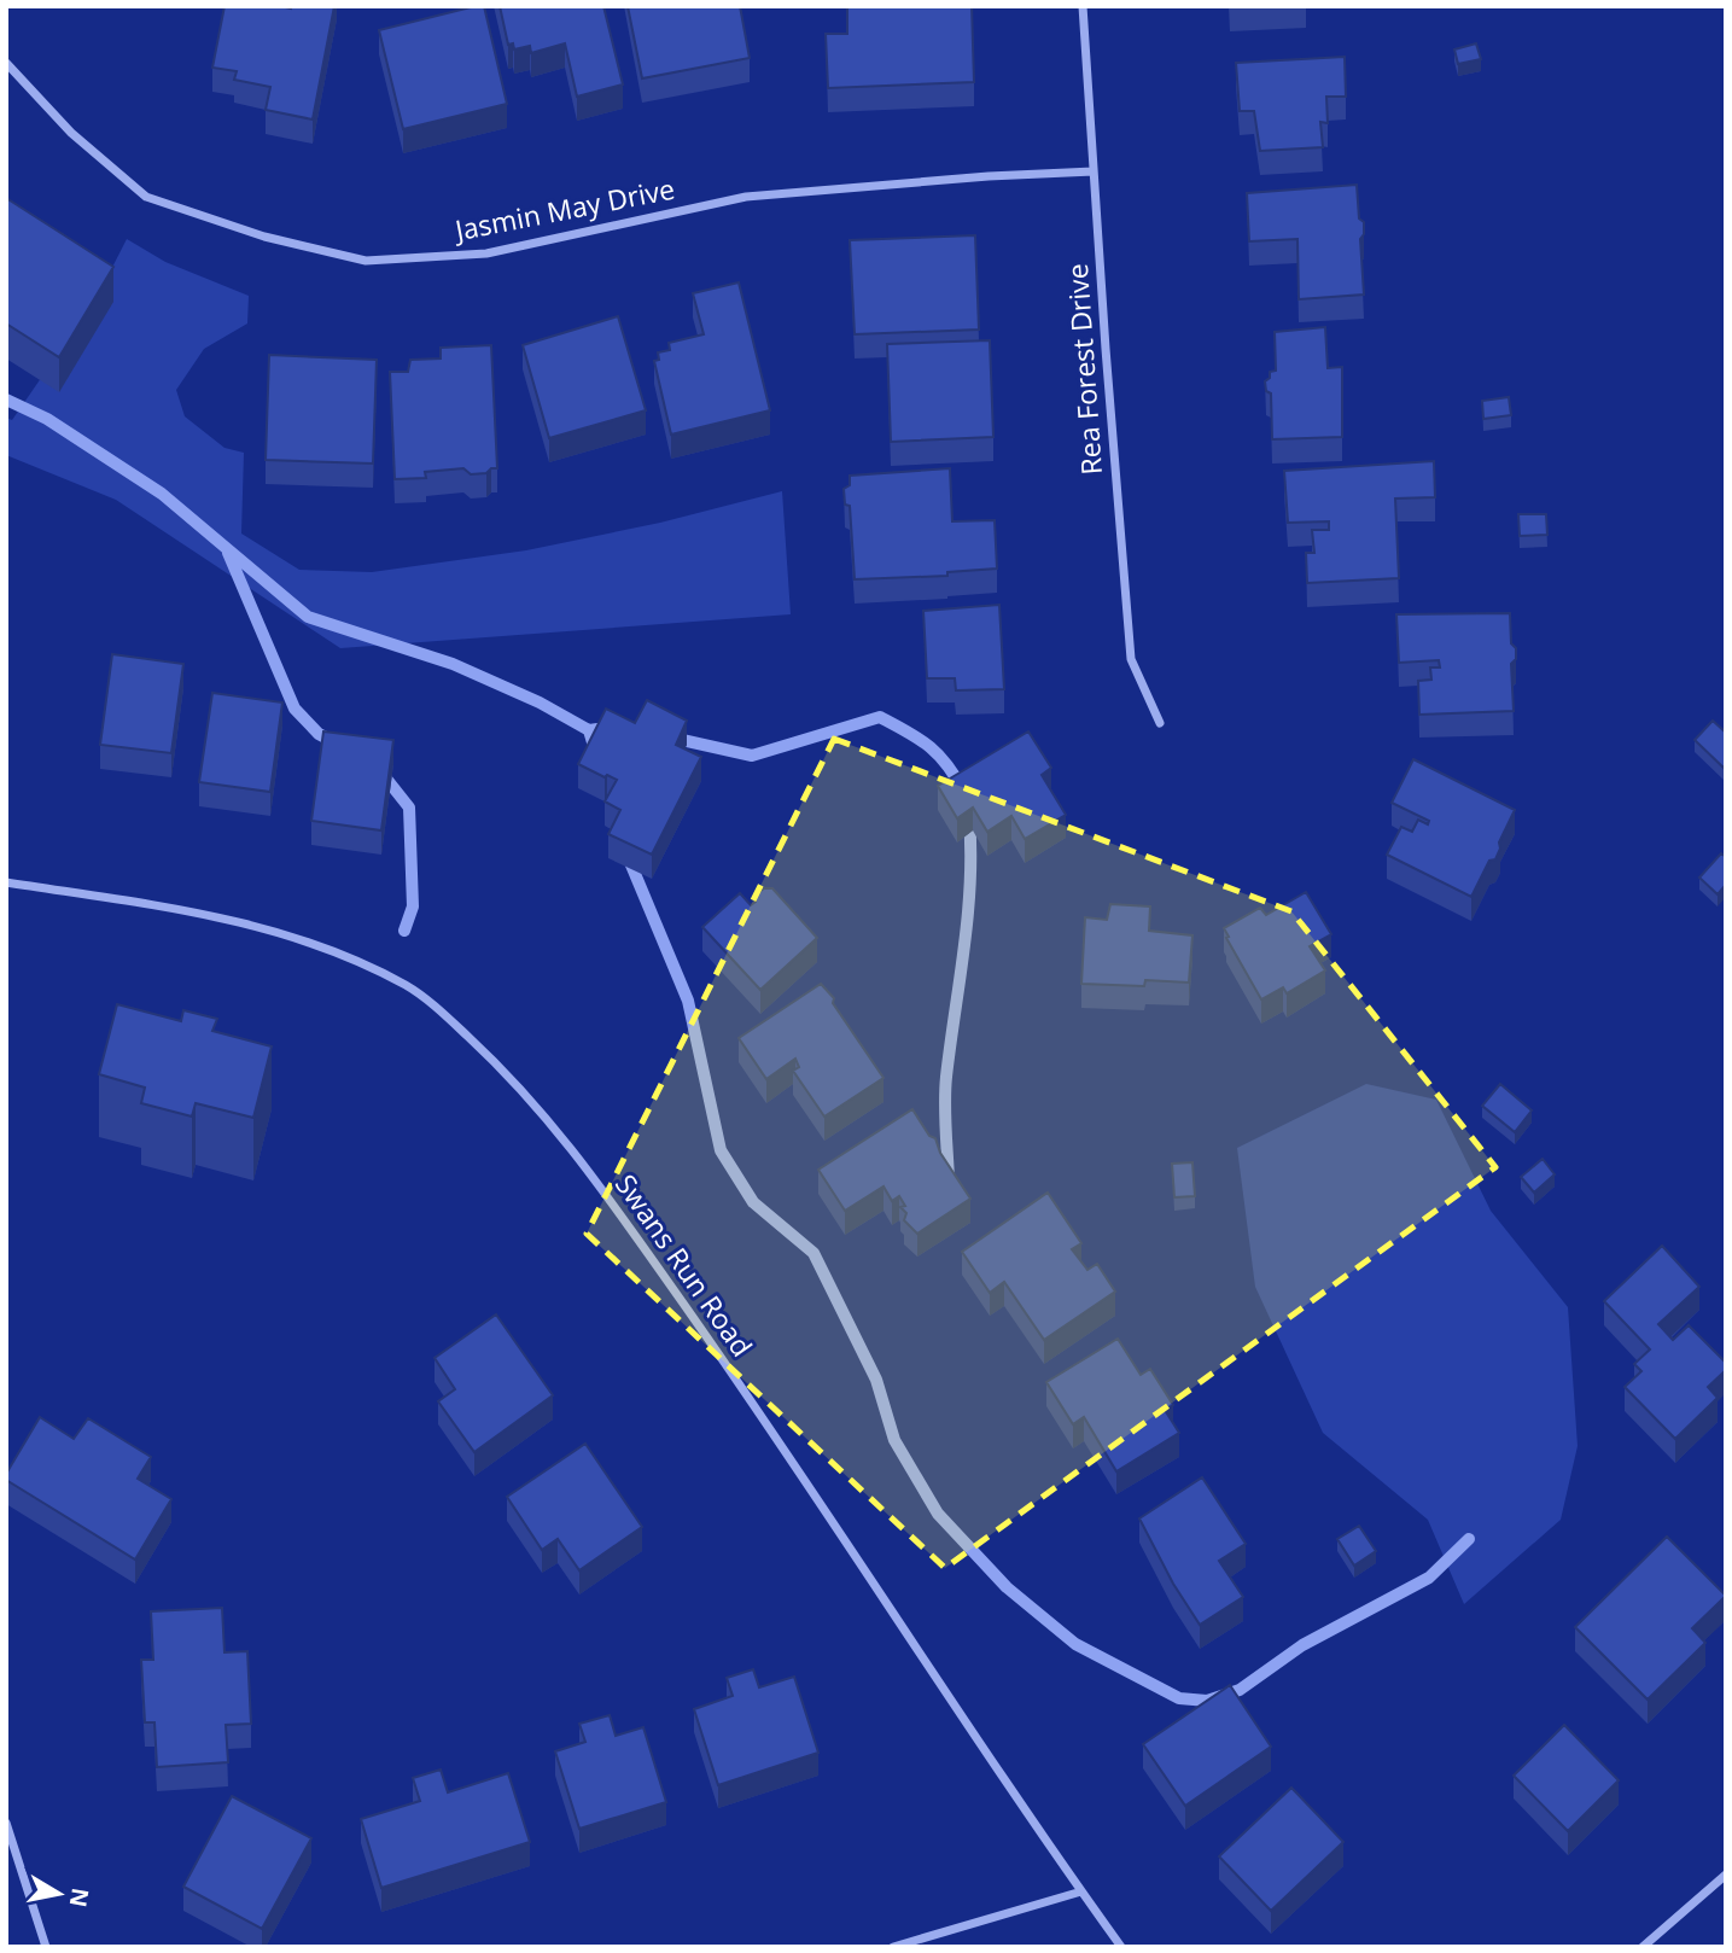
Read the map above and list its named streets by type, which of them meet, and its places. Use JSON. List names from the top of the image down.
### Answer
{
  "streets": {
    "street": ["Jasmin May Drive", "Rea Forest Drive", "Swans Run Road"]
  },
  "crossings": [
    ["Jasmin May Drive", "Rea Forest Drive"]
  ],
  "north": "right"
}
